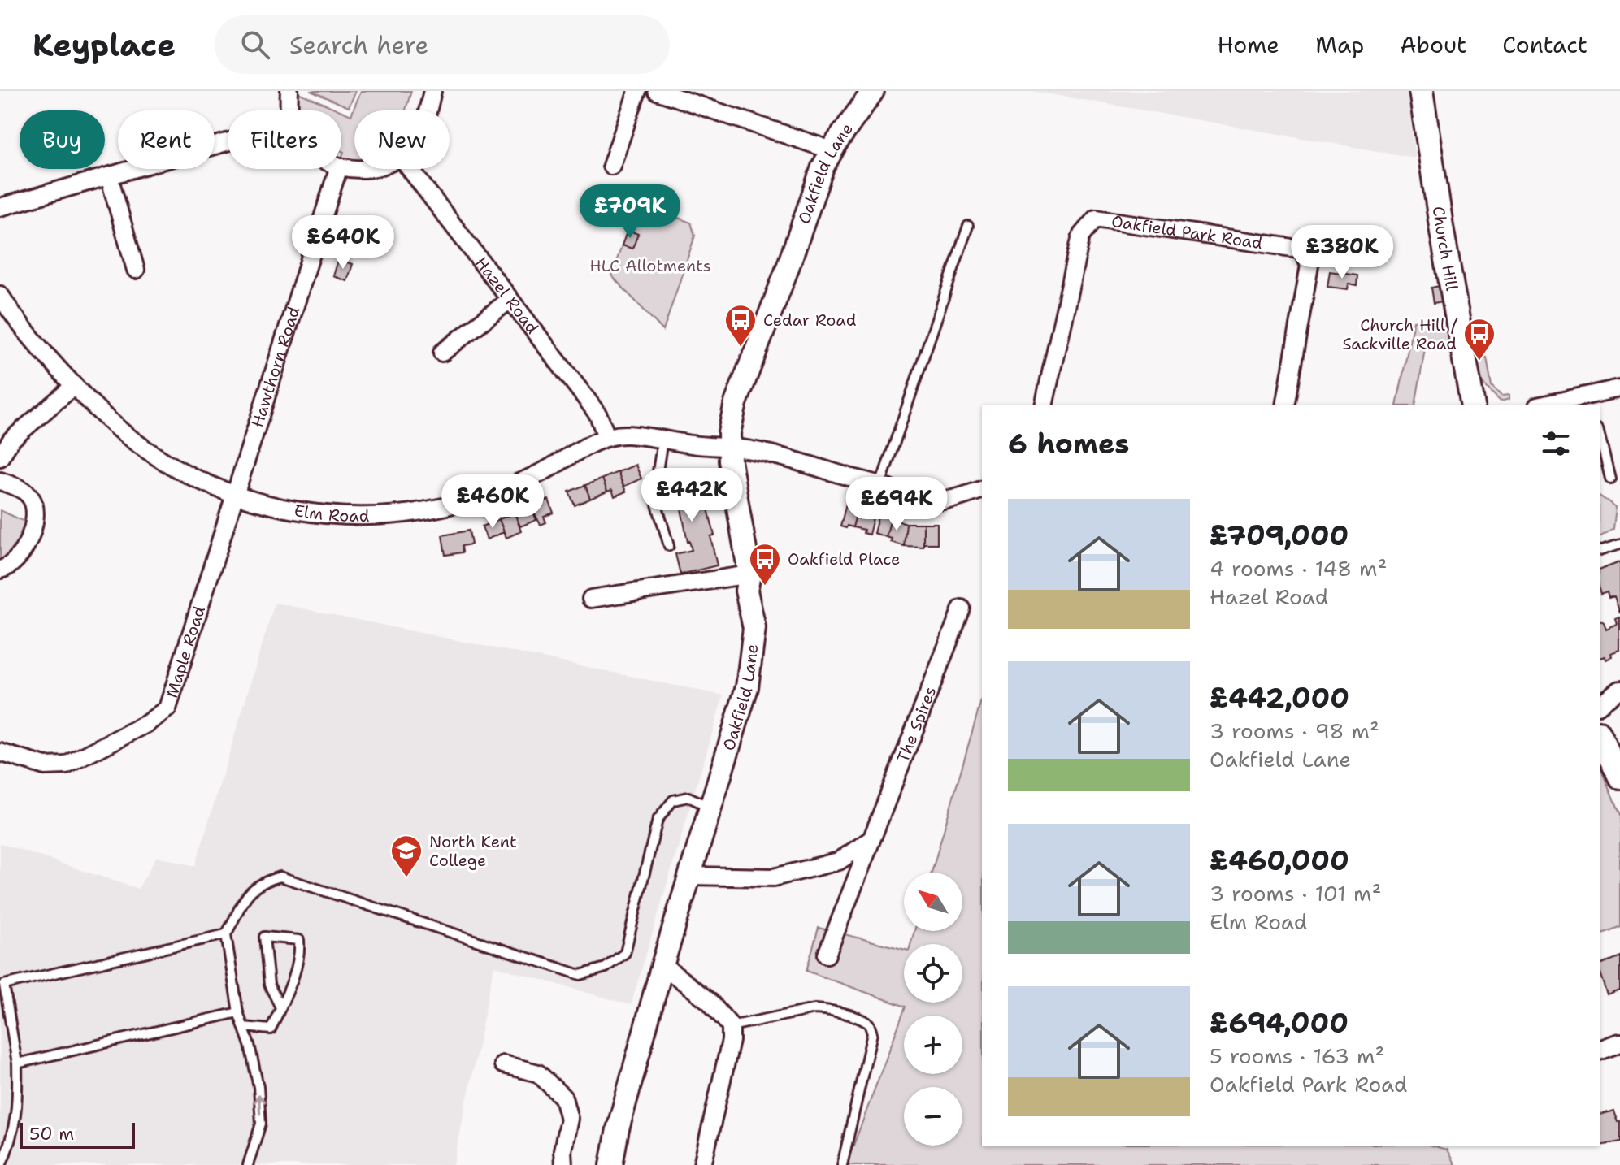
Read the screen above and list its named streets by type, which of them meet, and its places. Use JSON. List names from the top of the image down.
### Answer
{
  "streets": {
    "main road": ["Church Hill"],
    "street": [
      "Oakfield Lane",
      "Oakfield Park Road",
      "Hazel Road",
      "Hawthorn Road",
      "Elm Road",
      "Maple Road",
      "The Spires"
    ]
  },
  "crossings": [
    ["Oakfield Lane", "Elm Road"],
    ["Hazel Road", "Elm Road"],
    ["Hawthorn Road", "Elm Road"],
    ["Hawthorn Road", "Maple Road"],
    ["Elm Road", "Maple Road"]
  ],
  "parks": ["HLC Allotments"],
  "places": {
    "bus stop": ["Cedar Road", "Church Hill / Sackville Road", "Oakfield Place"],
    "school or university": ["North Kent College"]
  },
  "scale_bar": "50 m",
  "north": "top left",
  "page": {
    "header": "Keyplace",
    "search": "Search here",
    "nav": [
      "Home",
      "Map",
      "About",
      "Contact"
    ],
    "chip": [
      "Buy",
      "Rent",
      "Filters",
      "New"
    ],
    "price": [
      "£709K",
      "£640K",
      "£380K",
      "£442K",
      "£460K",
      "£694K"
    ],
    "heading": "6 homes",
    "list": [
      {
        "name": "£709,000",
        "note": "4 rooms · 148 m² · Hazel Road"
      },
      {
        "name": "£442,000",
        "note": "3 rooms · 98 m² · Oakfield Lane"
      },
      {
        "name": "£460,000",
        "note": "3 rooms · 101 m² · Elm Road"
      },
      {
        "name": "£694,000",
        "note": "5 rooms · 163 m² · Oakfield Park Road"
      }
    ],
    "map_buttons": ["+", "−"],
    "scale": "50 m"
  }
}
